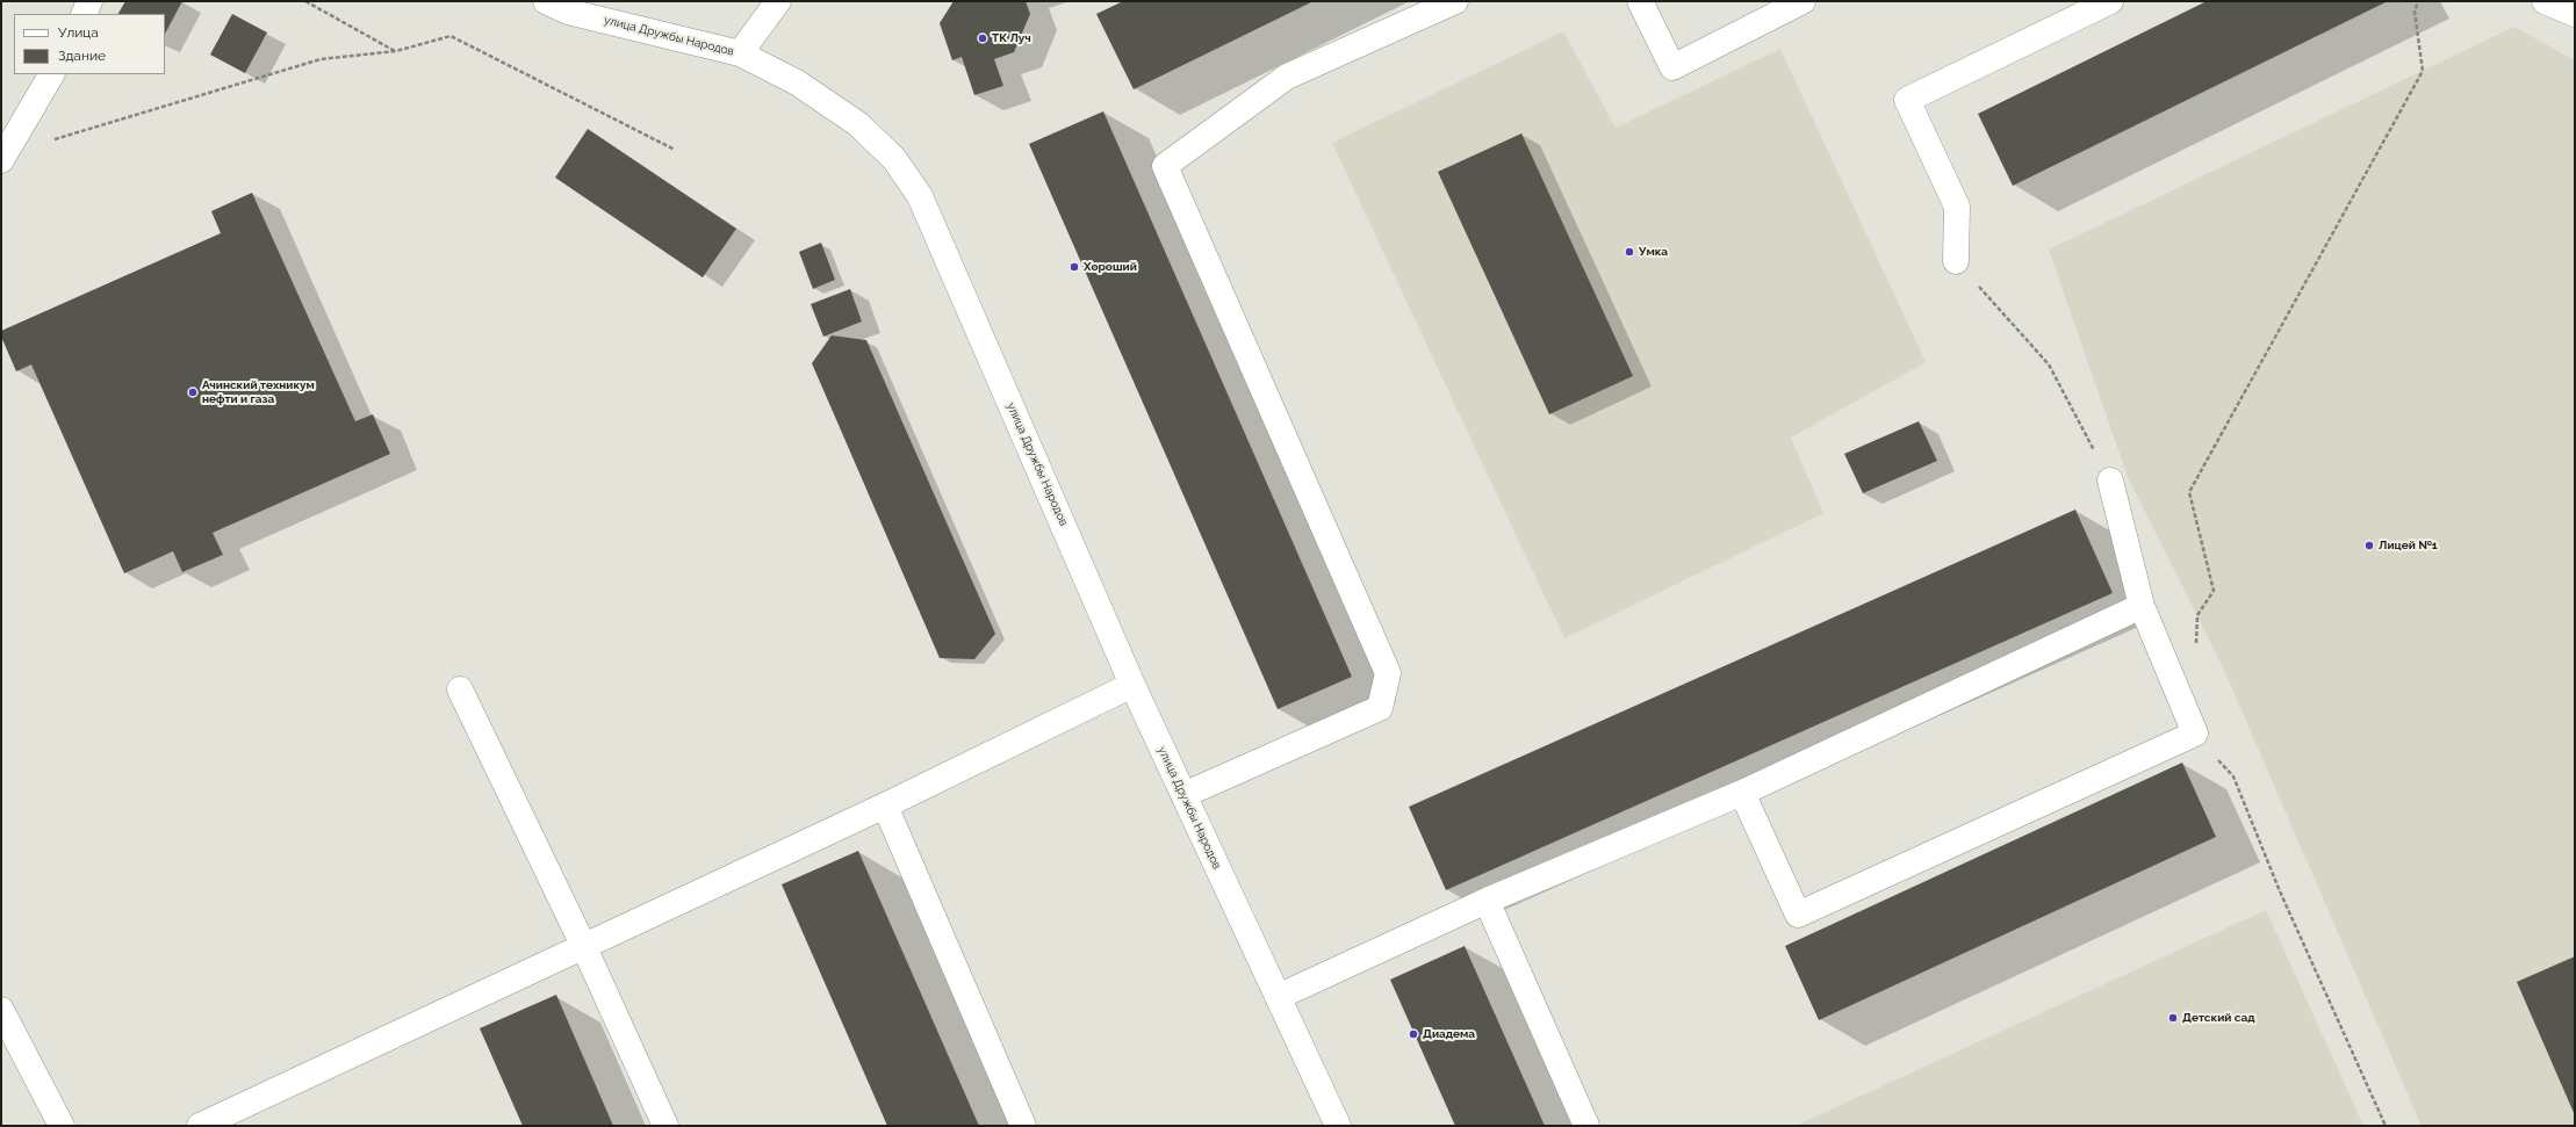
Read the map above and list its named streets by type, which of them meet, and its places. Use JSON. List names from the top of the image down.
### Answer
{
  "streets": {
    "street": ["улица Дружбы Народов"]
  },
  "places": [
    "ТК Луч",
    "Умка",
    "Хороший",
    "Ачинский техникум нефти и газа",
    "Лицей №1",
    "Детский сад",
    "Диадема"
  ],
  "legend": ["Улица", "Здание"]
}
